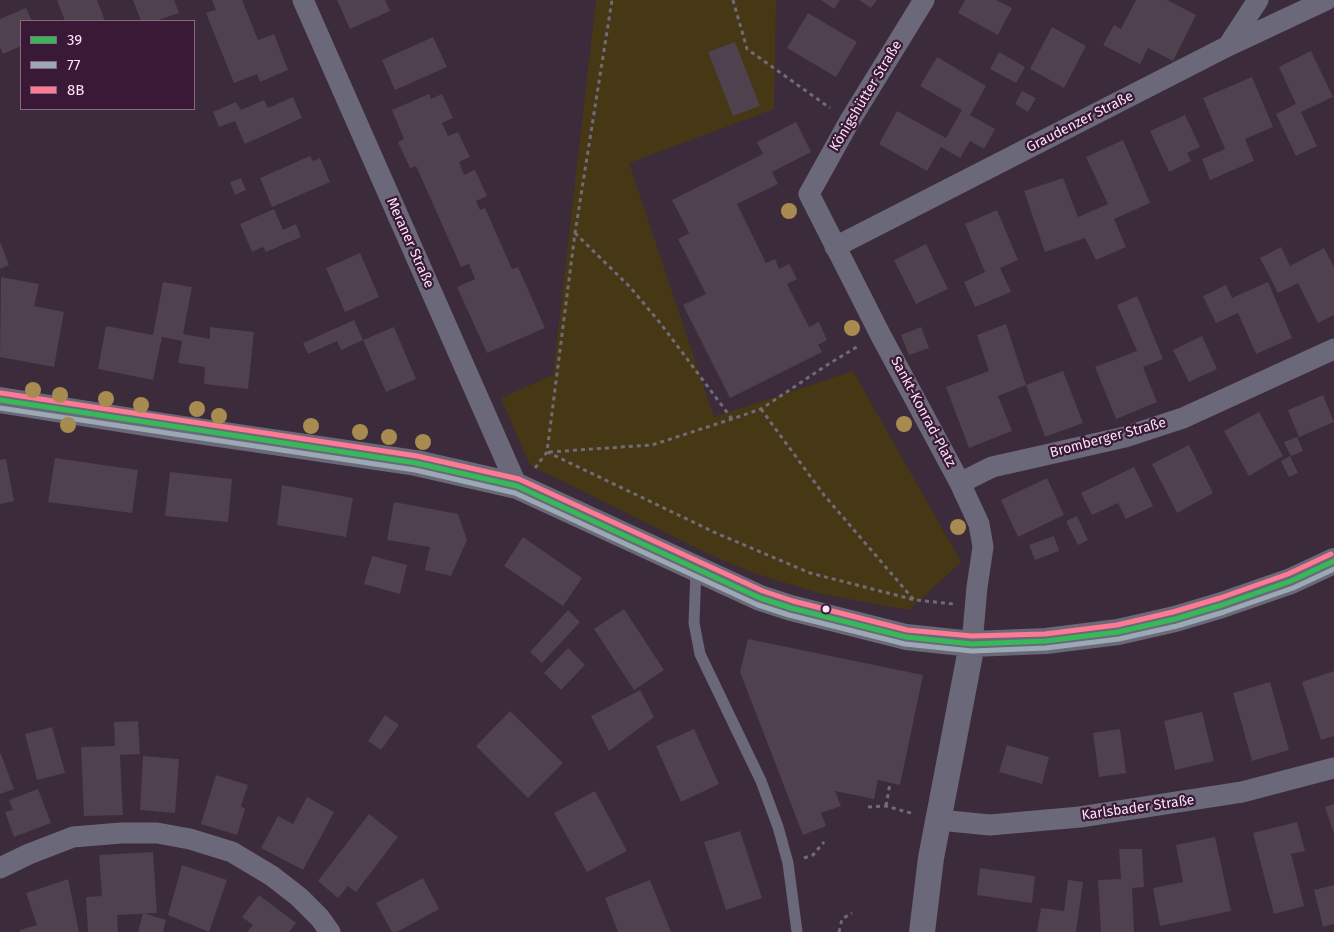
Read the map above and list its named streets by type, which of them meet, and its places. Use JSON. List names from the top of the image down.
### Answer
{
  "streets": {
    "street": [
      "Königshütter Straße",
      "Graudenzer Straße",
      "Meraner Straße",
      "Sankt-Konrad-Platz",
      "Bromberger Straße",
      "Karlsbader Straße"
    ]
  },
  "crossings": [
    ["Königshütter Straße", "Sankt-Konrad-Platz"],
    ["Graudenzer Straße", "Sankt-Konrad-Platz"],
    ["Sankt-Konrad-Platz", "Bromberger Straße"]
  ],
  "lines": ["transit line 8B", "transit line 39", "transit line 77"],
  "legend": ["39", "77", "8B"]
}
